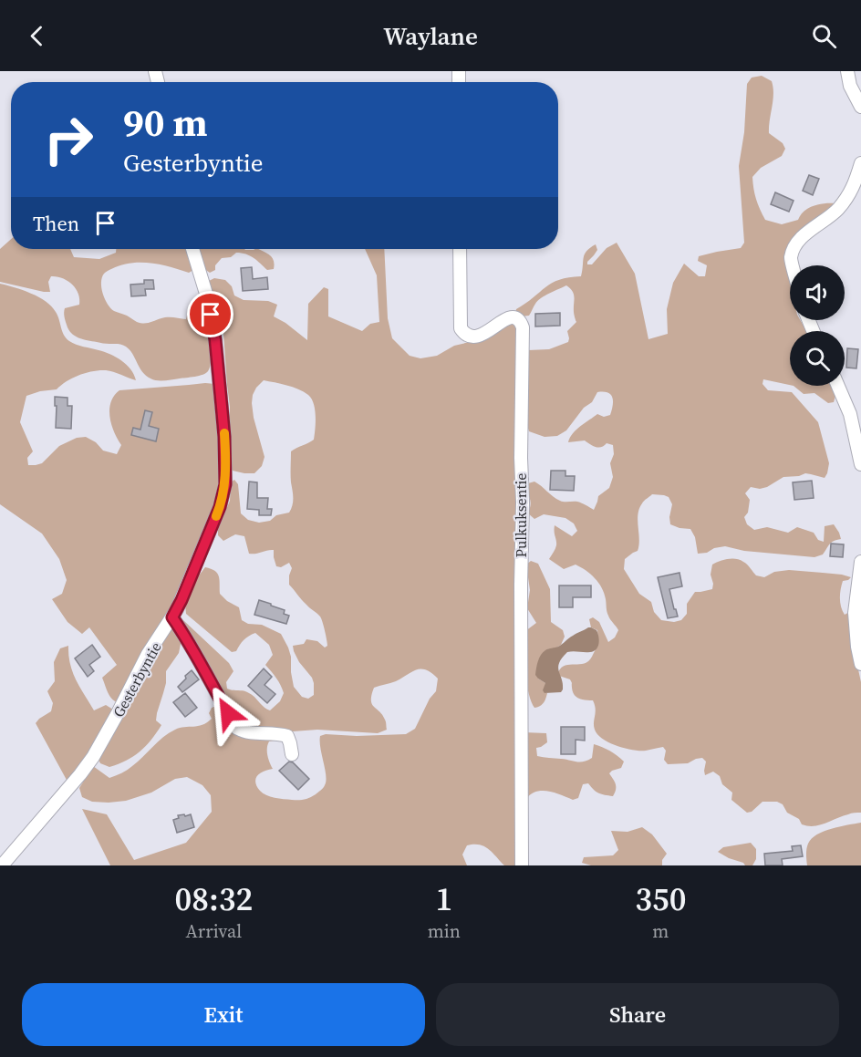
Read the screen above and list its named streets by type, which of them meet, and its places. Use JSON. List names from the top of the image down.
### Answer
{
  "streets": {
    "street": ["Pulkuksentie", "Gesterbyntie"]
  },
  "page": {
    "header": "Waylane",
    "turn": ["90 m", "Gesterbyntie"],
    "then": "Then",
    "eta": [
      "08:32",
      "Arrival",
      "1",
      "min",
      "350",
      "m"
    ],
    "buttons": ["Exit", "Share"]
  }
}
